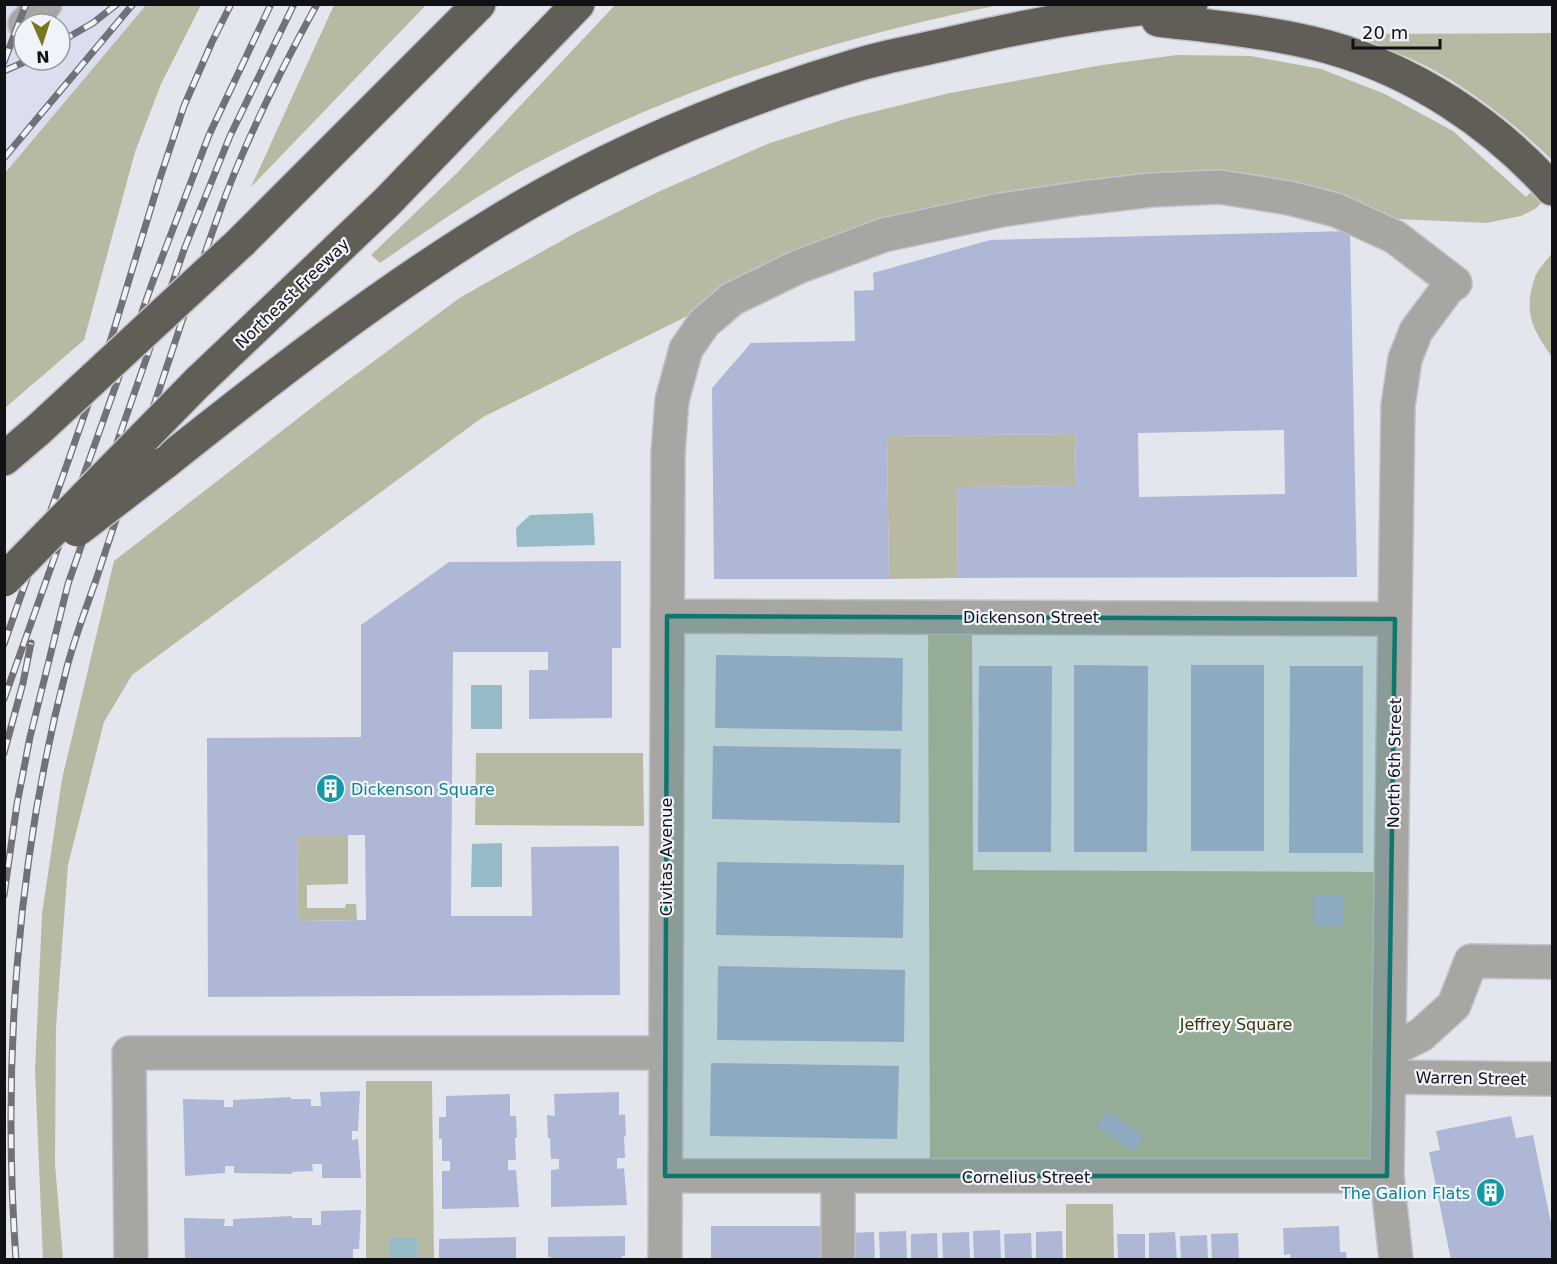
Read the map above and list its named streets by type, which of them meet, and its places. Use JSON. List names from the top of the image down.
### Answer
{
  "streets": {
    "highway": ["Northeast Freeway"],
    "street": [
      "Dickenson Street",
      "North 6th Street",
      "Civitas Avenue",
      "Warren Street",
      "Cornelius Street"
    ]
  },
  "crossings": [
    ["Dickenson Street", "North 6th Street"],
    ["Dickenson Street", "Civitas Avenue"],
    ["North 6th Street", "Civitas Avenue"],
    ["North 6th Street", "Warren Street"],
    ["North 6th Street", "Cornelius Street"],
    ["Civitas Avenue", "Cornelius Street"]
  ],
  "parks": ["Jeffrey Square"],
  "places": {
    "building": ["Dickenson Square", "The Galion Flats"]
  },
  "scale_bar": "20 m",
  "north": "bottom"
}
